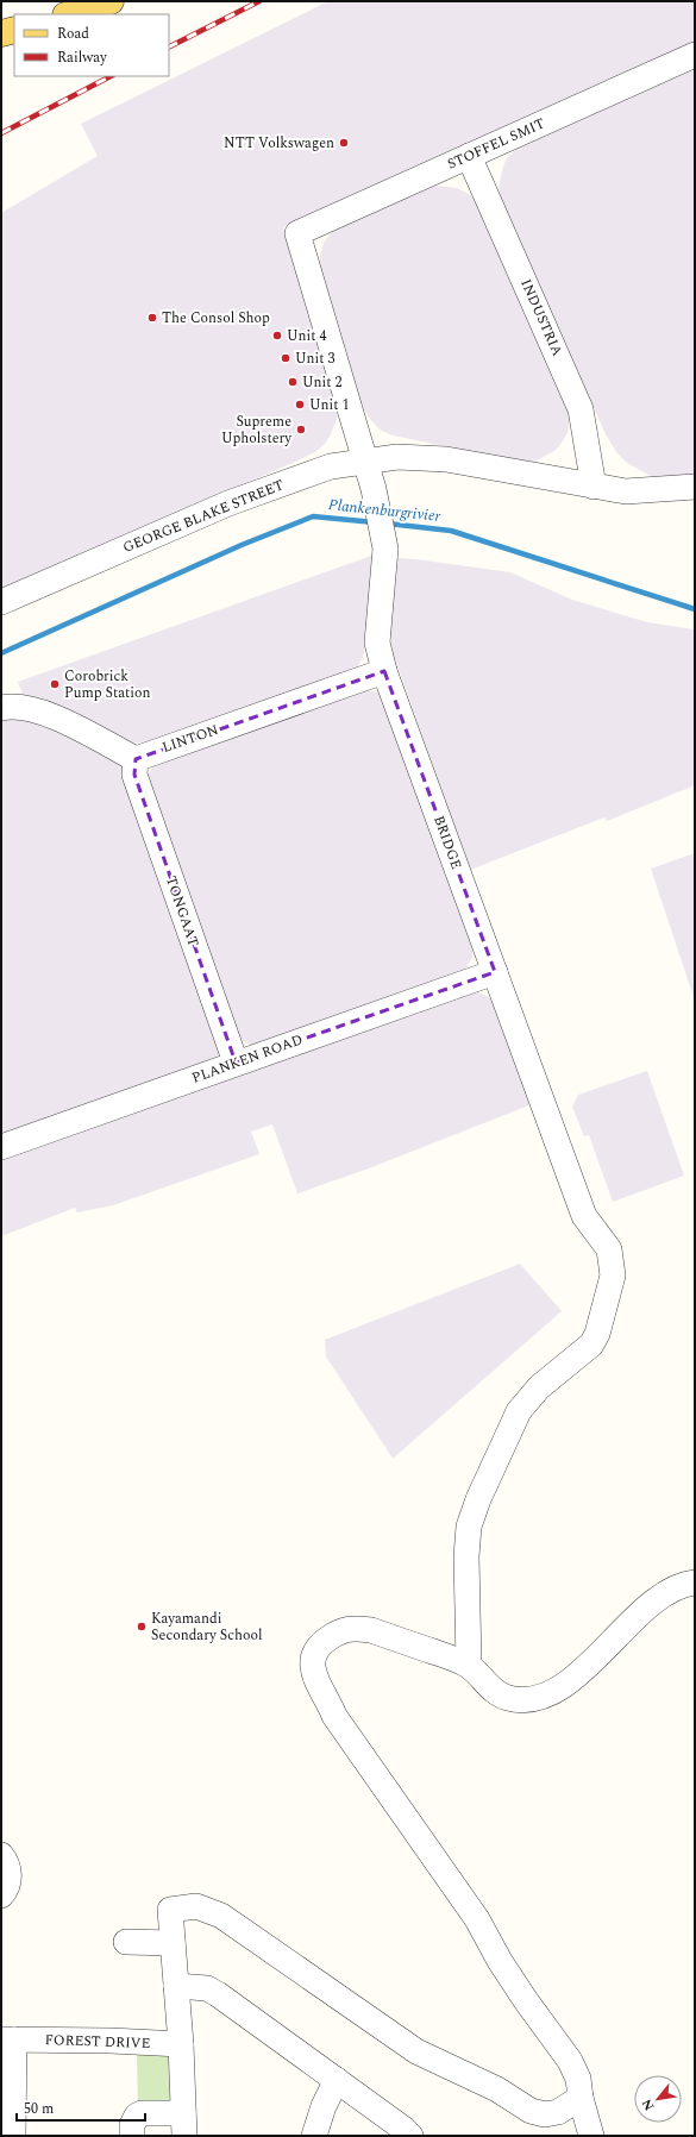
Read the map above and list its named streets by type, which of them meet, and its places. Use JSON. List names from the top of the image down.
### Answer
{
  "streets": {
    "street": [
      "STOFFEL SMIT",
      "INDUSTRIA",
      "GEORGE BLAKE STREET",
      "LINTON",
      "BRIDGE",
      "TONGAAT",
      "PLANKEN ROAD",
      "FOREST DRIVE"
    ]
  },
  "crossings": [
    ["STOFFEL SMIT", "INDUSTRIA"],
    ["STOFFEL SMIT", "BRIDGE"],
    ["INDUSTRIA", "GEORGE BLAKE STREET"],
    ["GEORGE BLAKE STREET", "BRIDGE"],
    ["LINTON", "BRIDGE"],
    ["LINTON", "TONGAAT"],
    ["BRIDGE", "PLANKEN ROAD"],
    ["TONGAAT", "PLANKEN ROAD"]
  ],
  "water": ["Plankenburgrivier"],
  "places": [
    "NTT Volkswagen",
    "The Consol Shop",
    "Unit 4",
    "Unit 3",
    "Unit 2",
    "Unit 1",
    "Supreme Upholstery",
    "Corobrick Pump Station",
    "Kayamandi Secondary School"
  ],
  "legend": ["Road", "Railway"],
  "scale_bar": "50 m",
  "north": "bottom left"
}
